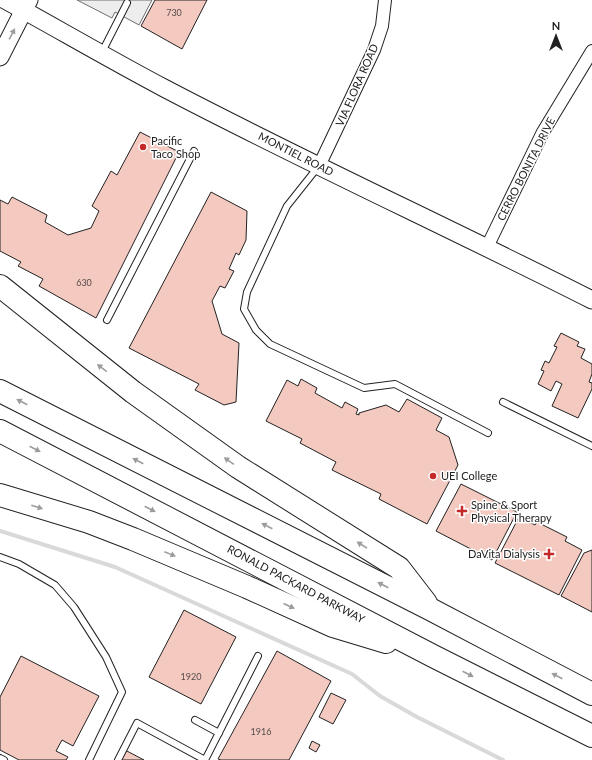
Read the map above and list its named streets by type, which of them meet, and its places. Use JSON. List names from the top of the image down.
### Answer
{
  "streets": {
    "highway": ["RONALD PACKARD PARKWAY"],
    "street": ["VIA FLORA ROAD", "MONTIEL ROAD", "CERRO BONITA DRIVE"]
  },
  "crossings": [
    ["VIA FLORA ROAD", "MONTIEL ROAD"],
    ["MONTIEL ROAD", "CERRO BONITA DRIVE"]
  ],
  "places": {
    "other": ["Pacific Taco Shop", "UEI College"],
    "health": ["Spine & Sport Physical Therapy", "DaVita Dialysis"]
  },
  "house_numbers": [
    "730",
    "630",
    "1920",
    "1916"
  ],
  "north": "top"
}
